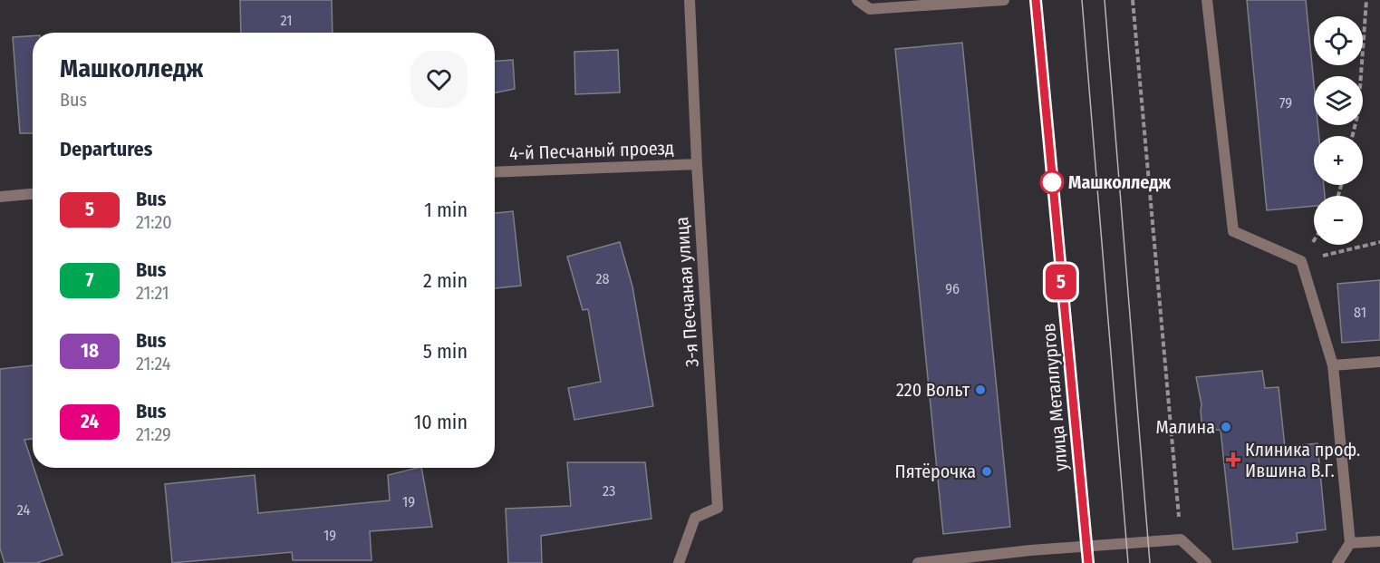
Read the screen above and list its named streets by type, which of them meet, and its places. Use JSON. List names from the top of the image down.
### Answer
{
  "streets": {
    "main road": ["улица Металлургов"],
    "street": ["4-й Песчаный проезд", "3-я Песчаная улица"]
  },
  "crossings": [
    ["4-й Песчаный проезд", "3-я Песчаная улица"]
  ],
  "places": {
    "other": [
      "Машколледж",
      "220 Вольт",
      "Малина",
      "Пятёрочка"
    ],
    "health": ["Клиника проф. Ившина В.Г."]
  },
  "lines": ["bus line 5"],
  "house_numbers": [
    "21",
    "79",
    "28",
    "96",
    "81",
    "23",
    "19",
    "24",
    "19"
  ],
  "page": {
    "on_map": "5",
    "map_buttons": ["+", "−"],
    "heading": [
      ["Машколледж", "Bus"],
      "Departures"
    ],
    "list": [
      {
        "mark": "5",
        "name": "Bus",
        "note": "21:20",
        "value": "1 min"
      },
      {
        "mark": "7",
        "name": "Bus",
        "note": "21:21",
        "value": "2 min"
      },
      {
        "mark": "18",
        "name": "Bus",
        "note": "21:24",
        "value": "5 min"
      },
      {
        "mark": "24",
        "name": "Bus",
        "note": "21:29",
        "value": "10 min"
      }
    ]
  }
}
